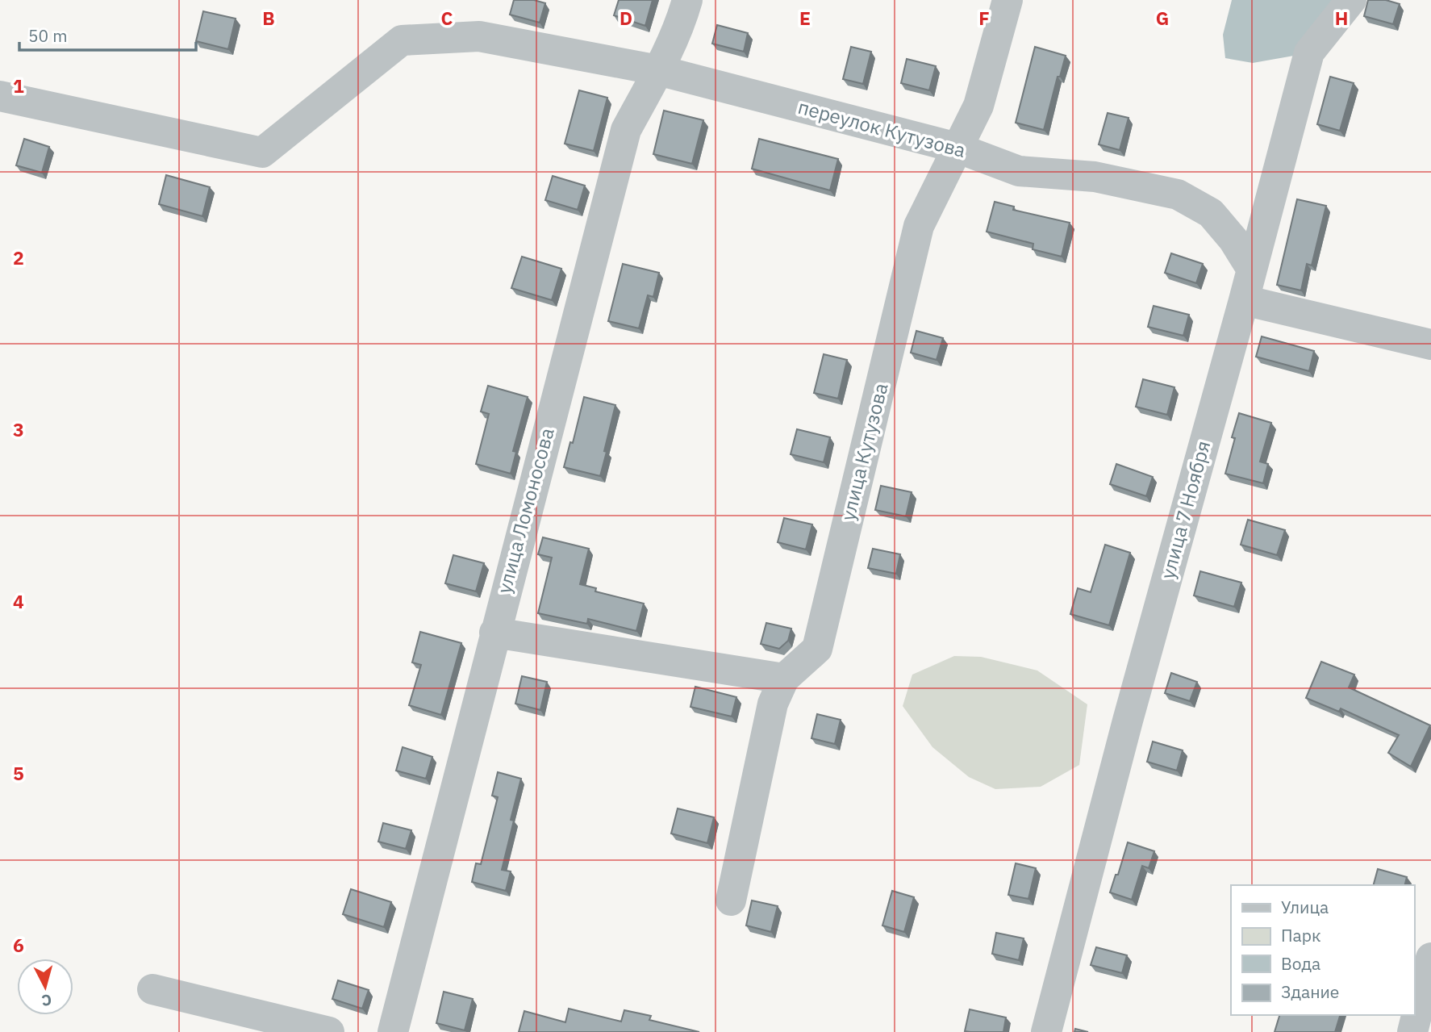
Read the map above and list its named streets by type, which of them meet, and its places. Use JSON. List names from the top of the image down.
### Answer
{
  "streets": {
    "street": [
      "переулок Кутузова",
      "улица Кутузова",
      "улица 7 Ноября",
      "улица Ломоносова"
    ]
  },
  "crossings": [
    ["переулок Кутузова", "улица Кутузова"],
    ["переулок Кутузова", "улица 7 Ноября"],
    ["переулок Кутузова", "улица Ломоносова"]
  ],
  "legend": [
    "Улица",
    "Парк",
    "Вода",
    "Здание"
  ],
  "scale_bar": "50 m",
  "north": "bottom",
  "grid": {
    "columns": [
      "B",
      "C",
      "D",
      "E",
      "F",
      "G",
      "H"
    ],
    "rows": [
      "1",
      "2",
      "3",
      "4",
      "5",
      "6"
    ]
  }
}
